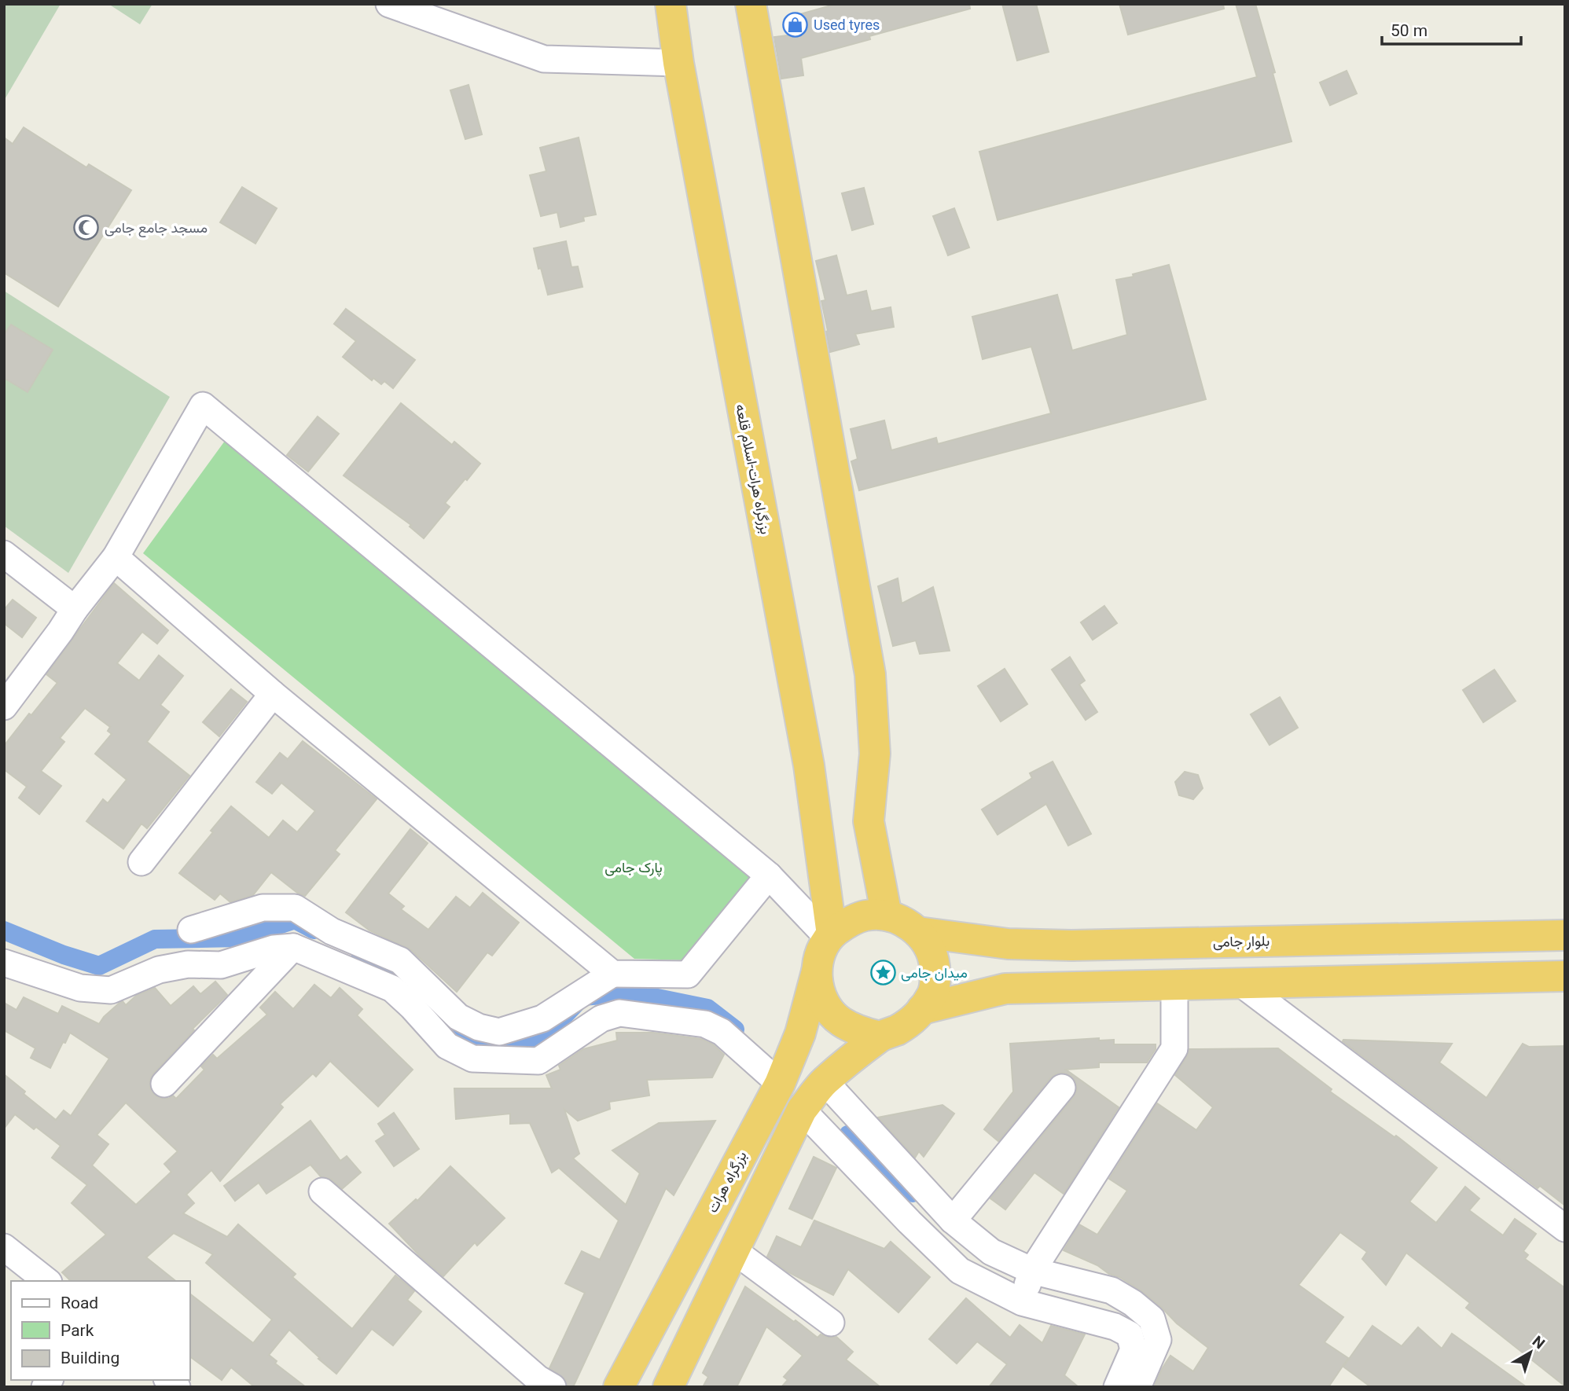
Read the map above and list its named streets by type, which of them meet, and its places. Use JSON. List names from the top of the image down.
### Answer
{
  "streets": {
    "highway": ["بزرگراه هرات-اسلام قلعه", "بلوار جامی", "بزرگراه هرات"]
  },
  "crossings": [
    ["بزرگراه هرات-اسلام قلعه", "بلوار جامی"],
    ["بزرگراه هرات-اسلام قلعه", "بزرگراه هرات"],
    ["بلوار جامی", "بزرگراه هرات"]
  ],
  "parks": ["پارک جامی"],
  "places": {
    "shop": ["Used tyres"],
    "mosque": ["مسجد جامع جامی"],
    "place": ["میدان جامی"]
  },
  "legend": ["Road", "Park", "Building"],
  "scale_bar": "50 m",
  "north": "top right"
}
